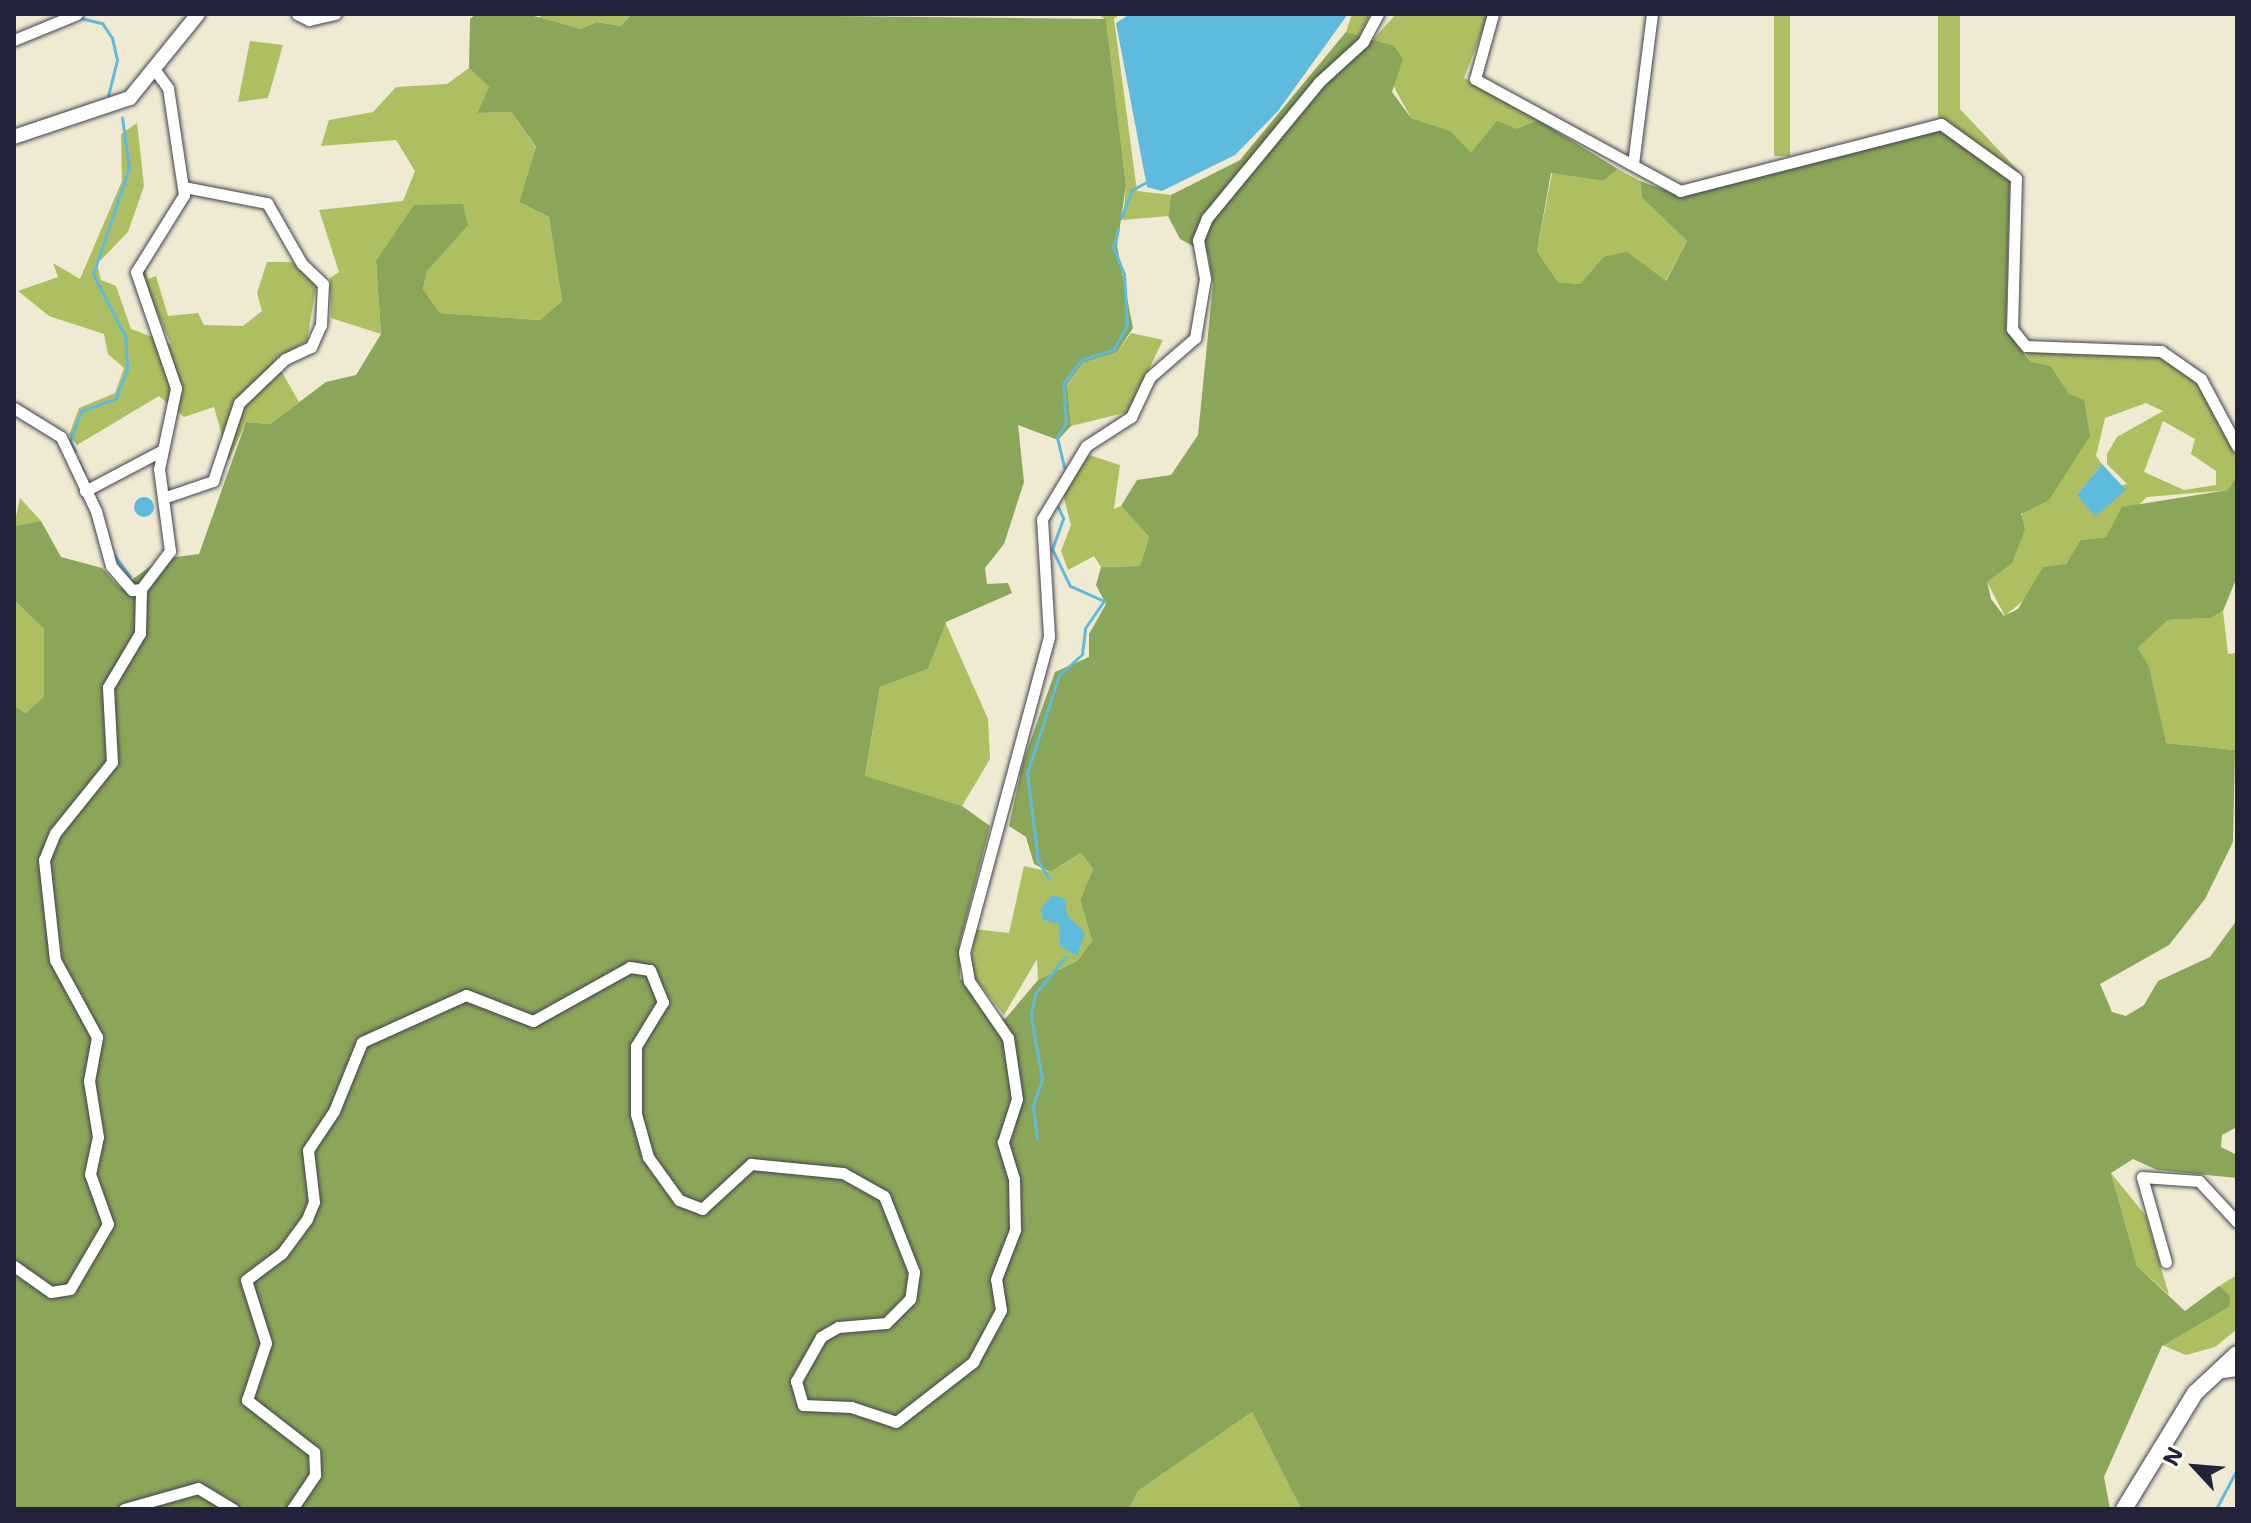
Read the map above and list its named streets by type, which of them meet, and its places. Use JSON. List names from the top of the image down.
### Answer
{
  "north": "top left"
}
